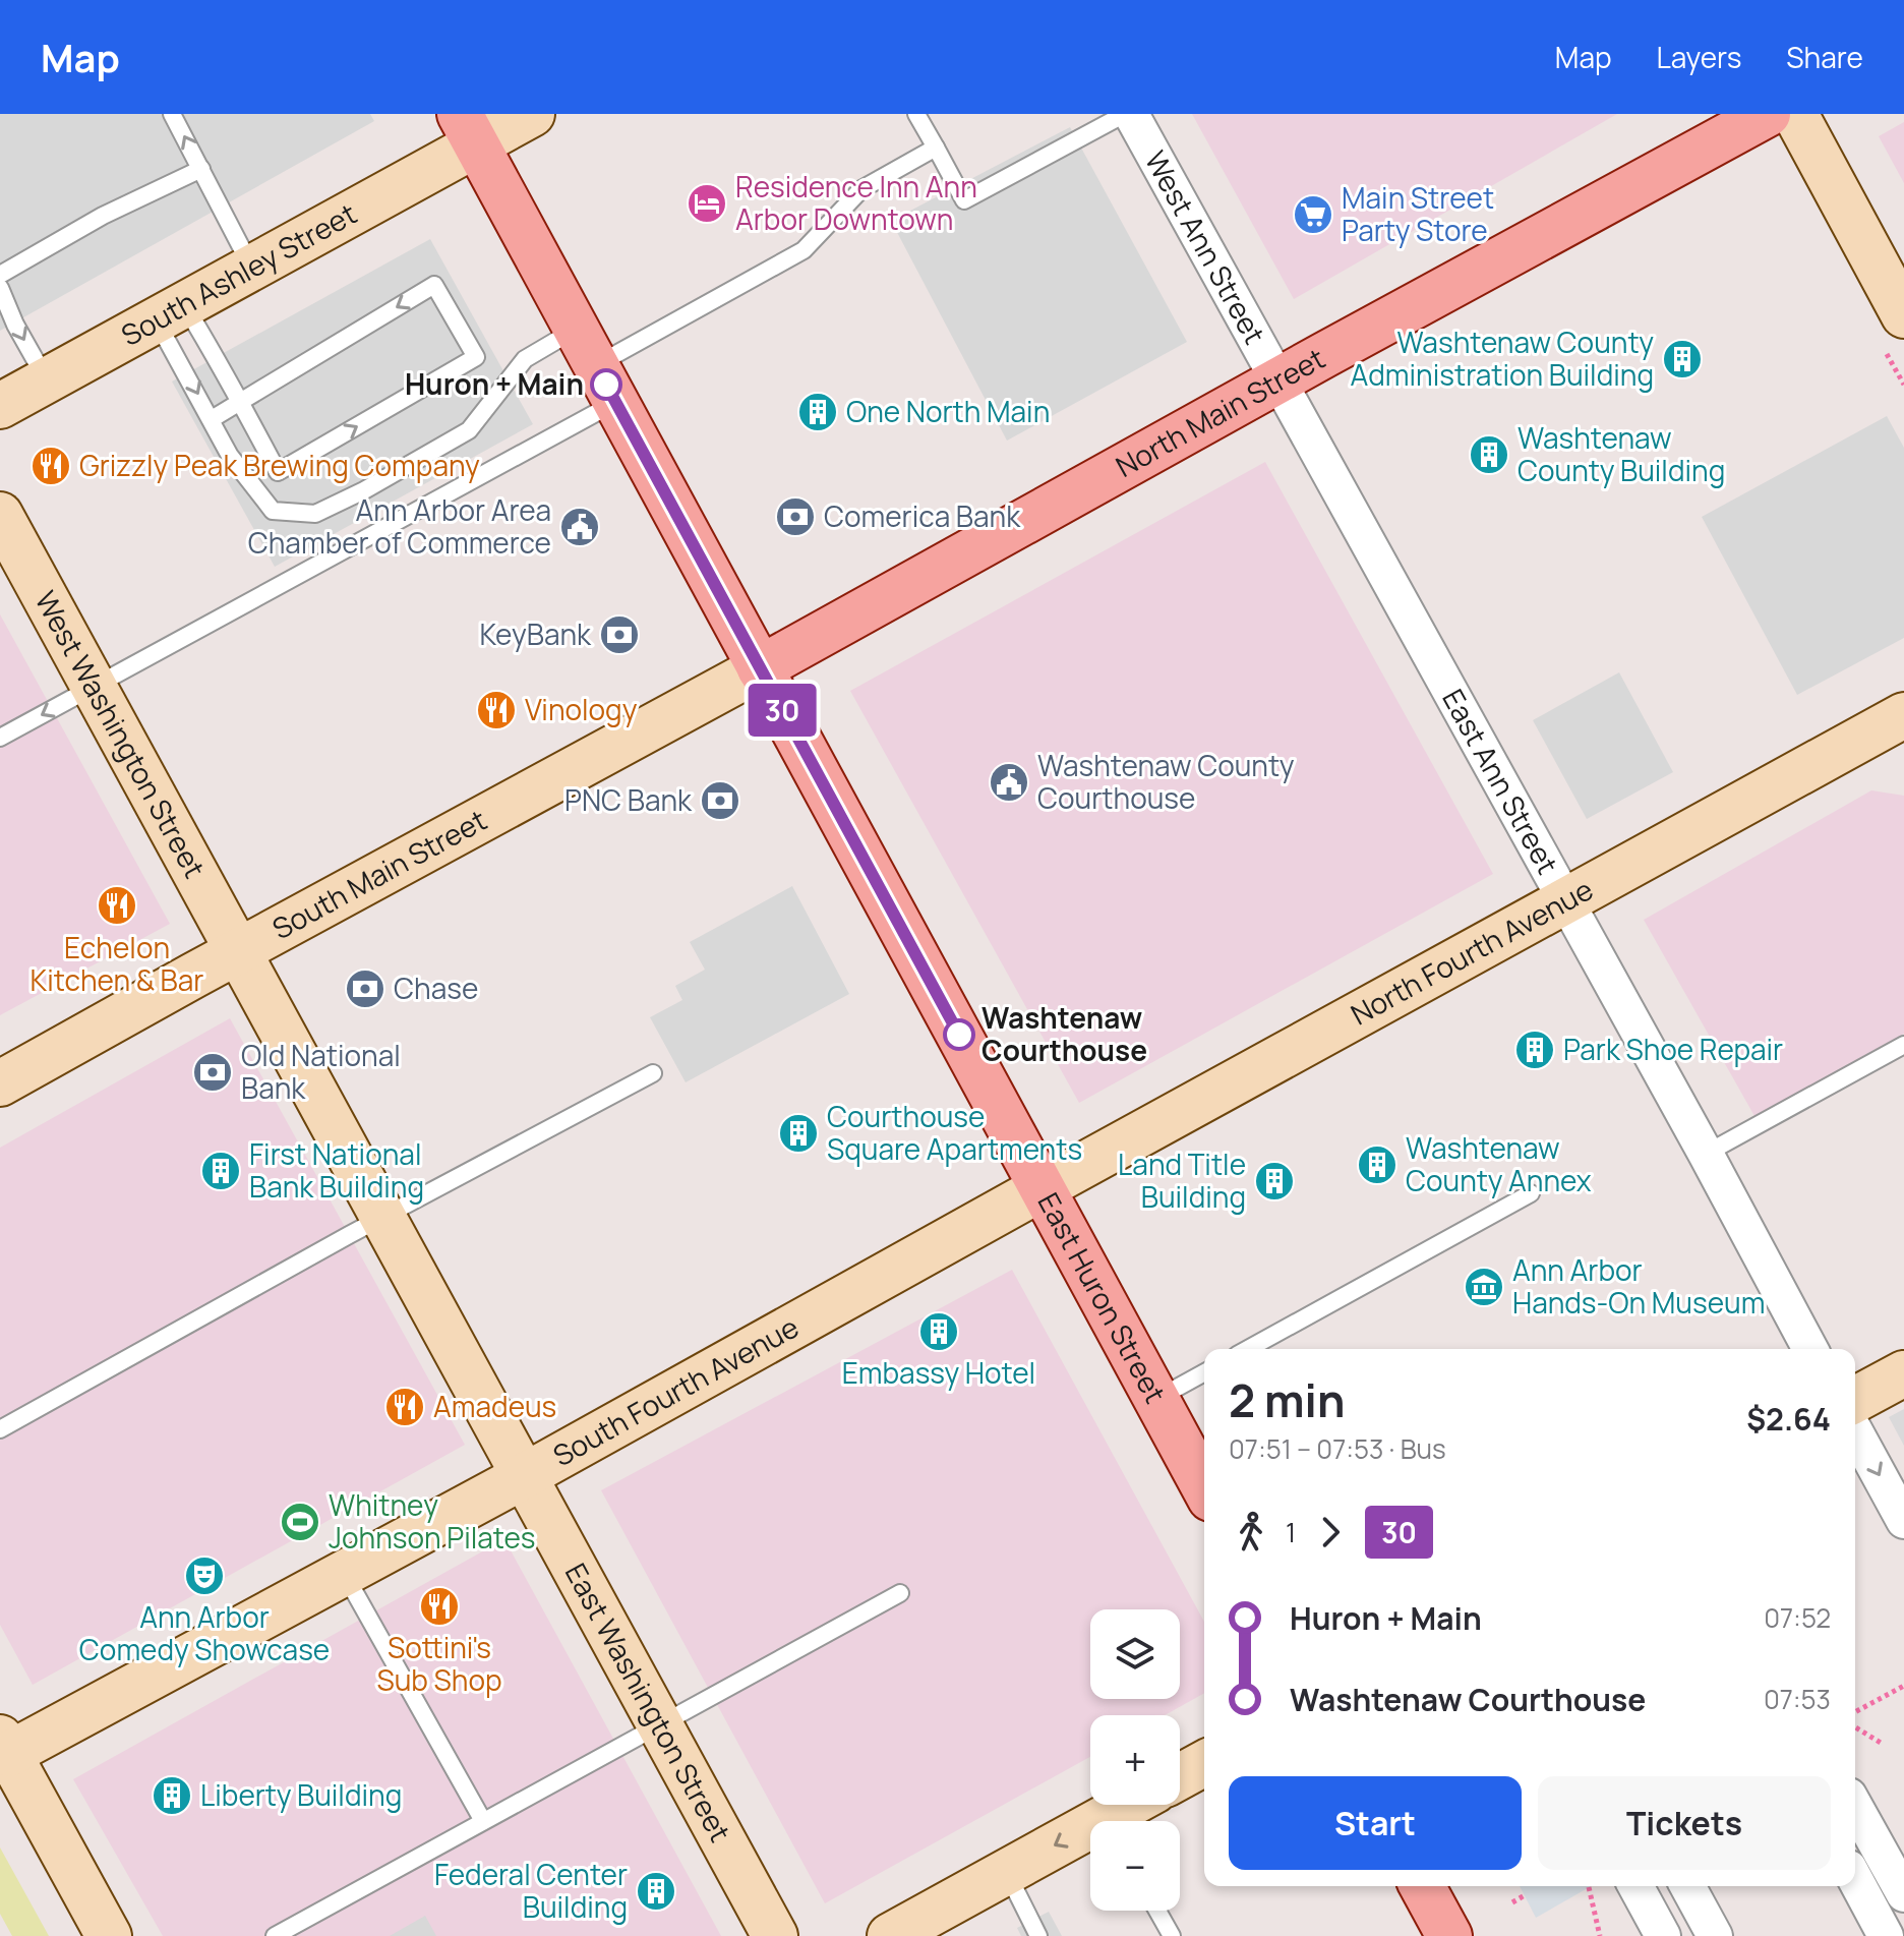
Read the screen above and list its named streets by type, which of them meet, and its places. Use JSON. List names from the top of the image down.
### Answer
{
  "streets": {
    "main road": ["North Main Street", "East Huron Street"],
    "street": [
      "West Ann Street",
      "South Ashley Street",
      "West Washington Street",
      "East Ann Street",
      "South Main Street",
      "North Fourth Avenue",
      "South Fourth Avenue",
      "East Washington Street"
    ]
  },
  "crossings": [
    ["West Ann Street", "North Main Street"],
    ["West Ann Street", "East Ann Street"],
    ["South Ashley Street", "East Huron Street"],
    ["North Main Street", "East Ann Street"],
    ["North Main Street", "South Main Street"],
    ["North Main Street", "East Huron Street"],
    ["West Washington Street", "South Main Street"],
    ["West Washington Street", "East Washington Street"],
    ["East Ann Street", "North Fourth Avenue"],
    ["South Main Street", "East Huron Street"],
    ["South Main Street", "East Washington Street"],
    ["North Fourth Avenue", "East Huron Street"],
    ["North Fourth Avenue", "South Fourth Avenue"],
    ["East Huron Street", "South Fourth Avenue"],
    ["South Fourth Avenue", "East Washington Street"]
  ],
  "places": {
    "hotel": ["Residence Inn Ann Arbor Downtown"],
    "supermarket": ["Main Street Party Store"],
    "building": [
      "Washtenaw County Administration Building",
      "One North Main",
      "Washtenaw County Building",
      "Park Shoe Repair",
      "Courthouse Square Apartments",
      "Washtenaw County Annex",
      "First National Bank Building",
      "Land Title Building",
      "Embassy Hotel",
      "Liberty Building",
      "Federal Center Building"
    ],
    "other": ["Huron + Main", "Washtenaw Courthouse"],
    "restaurant": [
      "Grizzly Peak Brewing Company",
      "Vinology",
      "Echelon Kitchen & Bar",
      "Amadeus",
      "Sottini's Sub Shop"
    ],
    "bank": [
      "Comerica Bank",
      "KeyBank",
      "PNC Bank",
      "Chase",
      "Old National Bank"
    ],
    "public building": ["Ann Arbor Area Chamber of Commerce", "Washtenaw County Courthouse"],
    "museum": ["Ann Arbor Hands-On Museum"],
    "sports": ["Whitney Johnson Pilates"],
    "theatre": ["Ann Arbor Comedy Showcase"]
  },
  "lines": ["bus line 30"],
  "page": {
    "header": "Map",
    "nav": ["Map", "Layers", "Share"],
    "on_map": "30",
    "heading": ["2 min", "07:51 – 07:53 · Bus", "$2.64"],
    "legs": ["1", "30"],
    "list": [
      {
        "name": "Huron + Main",
        "value": "07:52"
      },
      {
        "name": "Washtenaw Courthouse",
        "value": "07:53"
      }
    ],
    "map_buttons": ["+", "−"],
    "buttons": ["Start", "Tickets"]
  }
}
